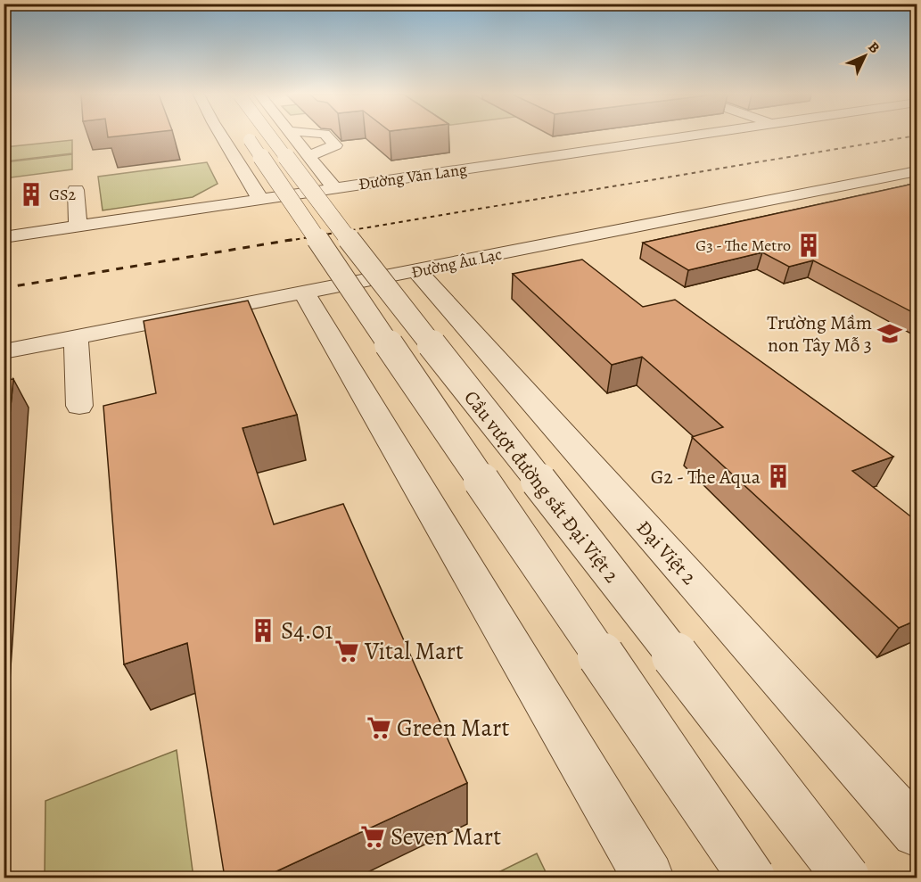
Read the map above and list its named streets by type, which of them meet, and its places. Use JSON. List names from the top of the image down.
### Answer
{
  "streets": {
    "street": [
      "Đường Văn Lang",
      "Đường Âu Lạc",
      "Cầu vượt đường sắt Đại Việt 2",
      "Đại Việt 2"
    ]
  },
  "crossings": [
    ["Đường Âu Lạc", "Đại Việt 2"]
  ],
  "places": {
    "building": [
      "GS2",
      "G3 - The Metro",
      "G2 - The Aqua",
      "S4.01"
    ],
    "school or university": ["Trường Mầm non Tây Mỗ 3"],
    "supermarket": ["Vital Mart", "Green Mart", "Seven Mart"]
  },
  "north": "top right"
}
